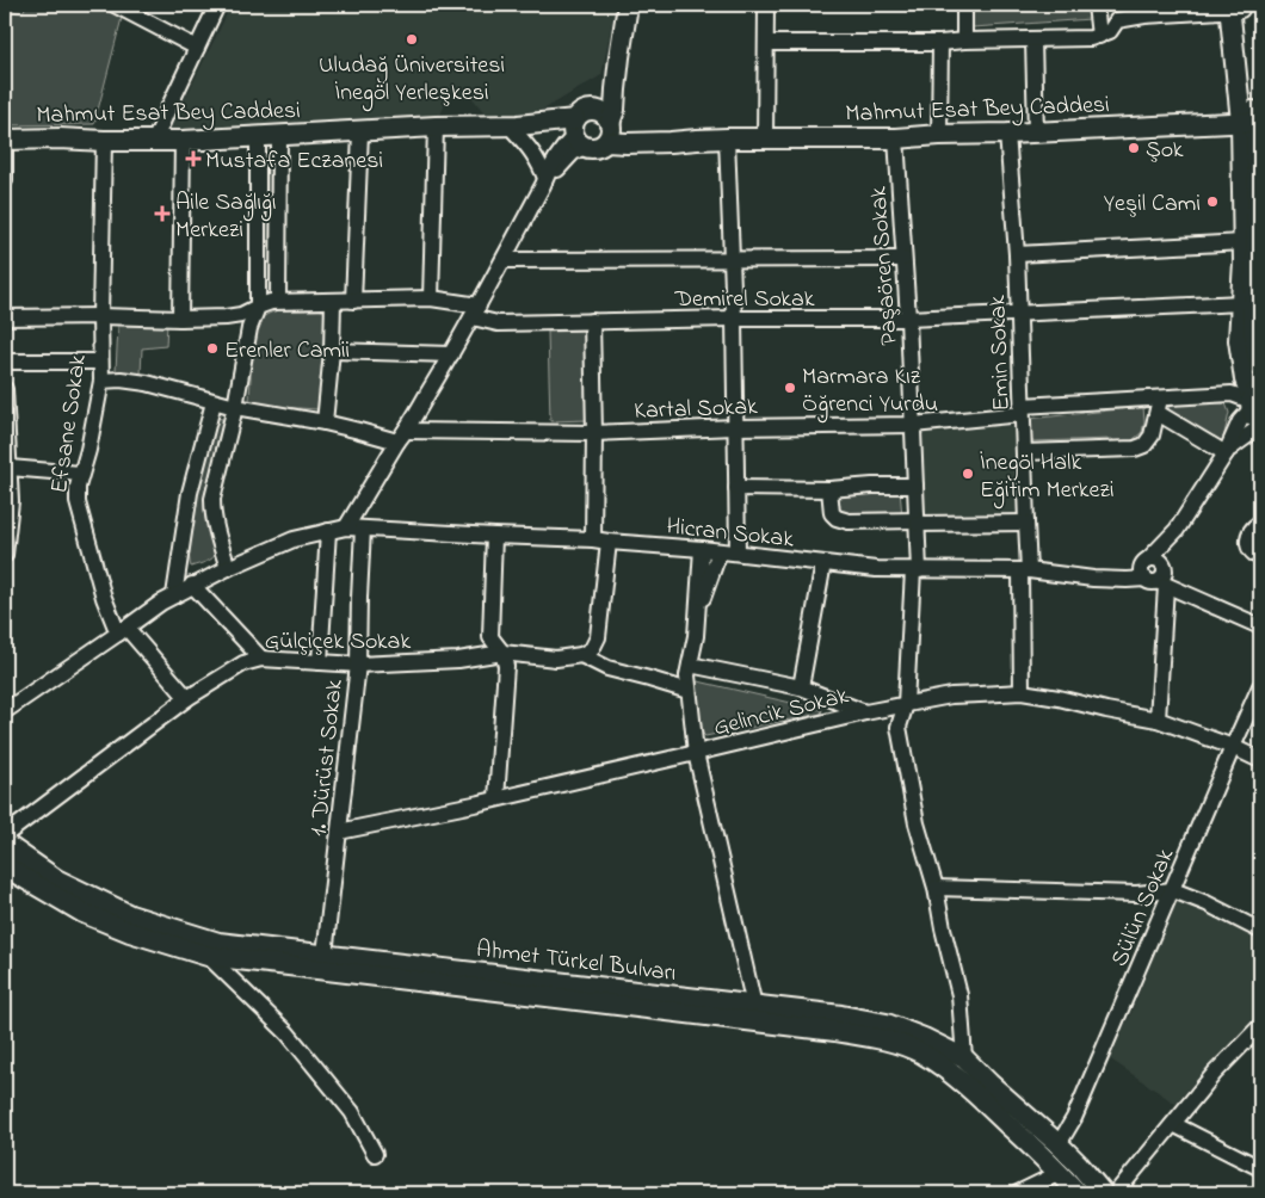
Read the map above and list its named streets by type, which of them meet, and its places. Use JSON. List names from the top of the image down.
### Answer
{
  "streets": {
    "main road": ["Mahmut Esat Bey Caddesi", "Ahmet Türkel Bulvarı"],
    "street": [
      "Paşaören Sokak",
      "Demirel Sokak",
      "Emin Sokak",
      "Kartal Sokak",
      "Efsane Sokak",
      "Hicran Sokak",
      "Gülçiçek Sokak",
      "Gelincik Sokak",
      "1. Dürüst Sokak",
      "Sülün Sokak"
    ]
  },
  "crossings": [
    ["Mahmut Esat Bey Caddesi", "Paşaören Sokak"],
    ["Mahmut Esat Bey Caddesi", "Emin Sokak"],
    ["Mahmut Esat Bey Caddesi", "Efsane Sokak"],
    ["Paşaören Sokak", "Demirel Sokak"],
    ["Paşaören Sokak", "Kartal Sokak"],
    ["Paşaören Sokak", "Hicran Sokak"],
    ["Paşaören Sokak", "Gelincik Sokak"],
    ["Paşaören Sokak", "Ahmet Türkel Bulvarı"],
    ["Demirel Sokak", "Emin Sokak"],
    ["Demirel Sokak", "Efsane Sokak"],
    ["Emin Sokak", "Kartal Sokak"],
    ["Emin Sokak", "Hicran Sokak"],
    ["Emin Sokak", "Gelincik Sokak"],
    ["Kartal Sokak", "Efsane Sokak"],
    ["Efsane Sokak", "Hicran Sokak"],
    ["Efsane Sokak", "Gülçiçek Sokak"],
    ["Hicran Sokak", "1. Dürüst Sokak"],
    ["Gülçiçek Sokak", "1. Dürüst Sokak"],
    ["Gelincik Sokak", "1. Dürüst Sokak"],
    ["Gelincik Sokak", "Sülün Sokak"],
    ["1. Dürüst Sokak", "Ahmet Türkel Bulvarı"],
    ["Sülün Sokak", "Ahmet Türkel Bulvarı"]
  ],
  "places": {
    "other": [
      "Uludağ Üniversitesi İnegöl Yerleşkesi",
      "Şok",
      "Yeşil Cami",
      "Erenler Camii",
      "Marmara Kız Öğrenci Yurdu",
      "İnegöl Halk Eğitim Merkezi"
    ],
    "health": ["Mustafa Eczanesi", "Aile Sağlığı Merkezi"]
  }
}
